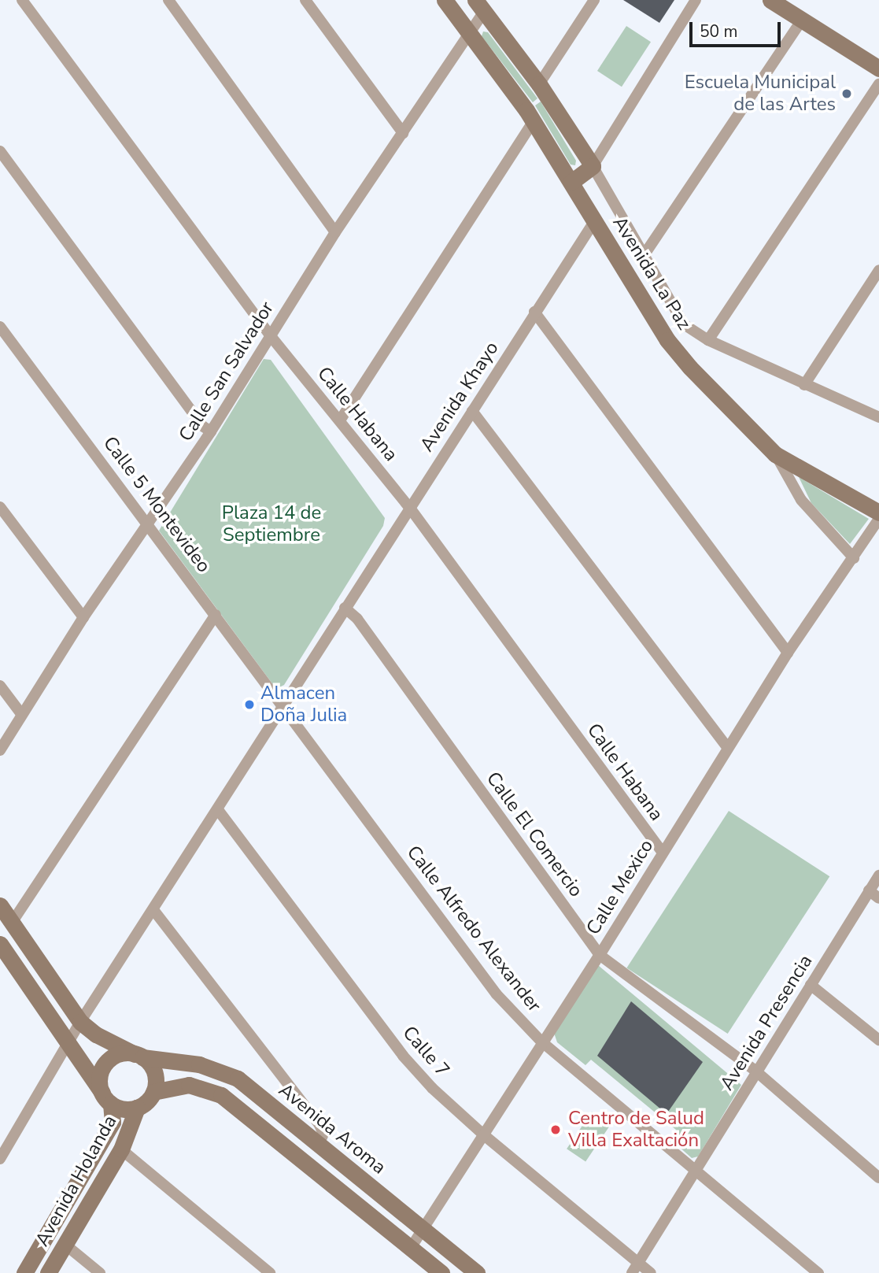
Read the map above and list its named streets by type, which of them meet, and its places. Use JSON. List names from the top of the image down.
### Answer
{
  "streets": {
    "street": [
      "Avenida La Paz",
      "Calle San Salvador",
      "Avenida Khayo",
      "Calle Habana",
      "Calle 5 Montevideo",
      "Calle El Comercio",
      "Calle Mexico",
      "Calle Alfredo Alexander",
      "Avenida Presencia",
      "Calle 7",
      "Avenida Aroma",
      "Avenida Holanda"
    ]
  },
  "crossings": [
    ["Avenida La Paz", "Calle San Salvador"],
    ["Avenida La Paz", "Avenida Khayo"],
    ["Calle San Salvador", "Calle Habana"],
    ["Calle San Salvador", "Calle 5 Montevideo"],
    ["Avenida Khayo", "Calle Habana"],
    ["Avenida Khayo", "Calle 5 Montevideo"],
    ["Avenida Khayo", "Calle El Comercio"],
    ["Avenida Khayo", "Calle Alfredo Alexander"],
    ["Avenida Khayo", "Calle 7"],
    ["Avenida Khayo", "Avenida Aroma"],
    ["Calle Habana", "Calle Mexico"],
    ["Calle 5 Montevideo", "Calle Alfredo Alexander"],
    ["Calle El Comercio", "Calle Mexico"],
    ["Calle El Comercio", "Avenida Presencia"],
    ["Calle Mexico", "Calle Alfredo Alexander"],
    ["Calle Mexico", "Calle 7"],
    ["Calle Mexico", "Avenida Aroma"],
    ["Calle Alfredo Alexander", "Avenida Presencia"],
    ["Avenida Presencia", "Calle 7"],
    ["Avenida Aroma", "Avenida Holanda"]
  ],
  "parks": ["Plaza 14 de Septiembre"],
  "places": ["Escuela Municipal de las Artes", "Almacen Doña Julia", "Centro de Salud Villa Exaltación"],
  "scale_bar": "50 m"
}
